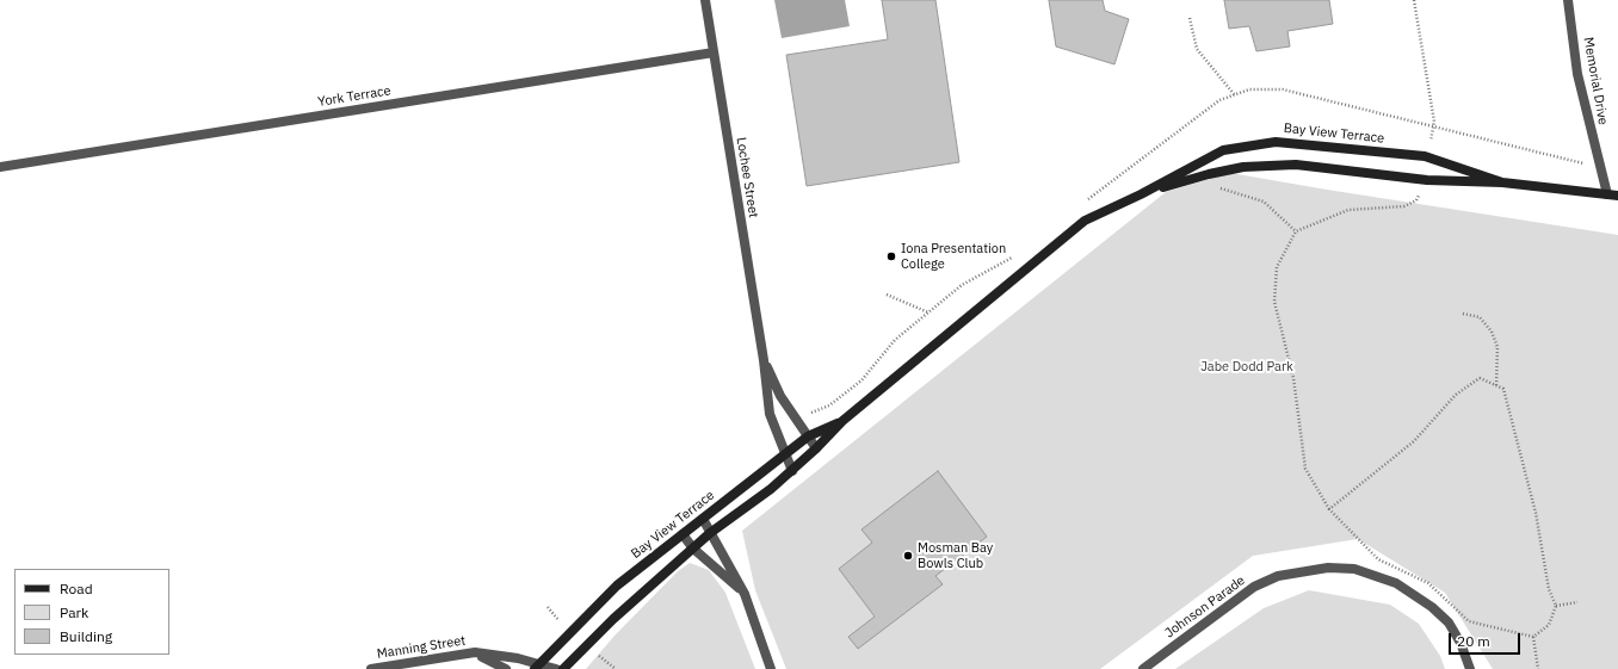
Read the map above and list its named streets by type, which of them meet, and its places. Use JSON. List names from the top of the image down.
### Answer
{
  "streets": {
    "street": [
      "Memorial Drive",
      "York Terrace",
      "Bay View Terrace",
      "Lochee Street",
      "Johnson Parade",
      "Manning Street"
    ]
  },
  "crossings": [
    ["Memorial Drive", "Bay View Terrace"],
    ["York Terrace", "Lochee Street"],
    ["Bay View Terrace", "Lochee Street"],
    ["Bay View Terrace", "Manning Street"]
  ],
  "parks": ["Jabe Dodd Park"],
  "places": ["Iona Presentation College", "Mosman Bay Bowls Club"],
  "legend": ["Road", "Park", "Building"],
  "scale_bar": "20 m"
}
